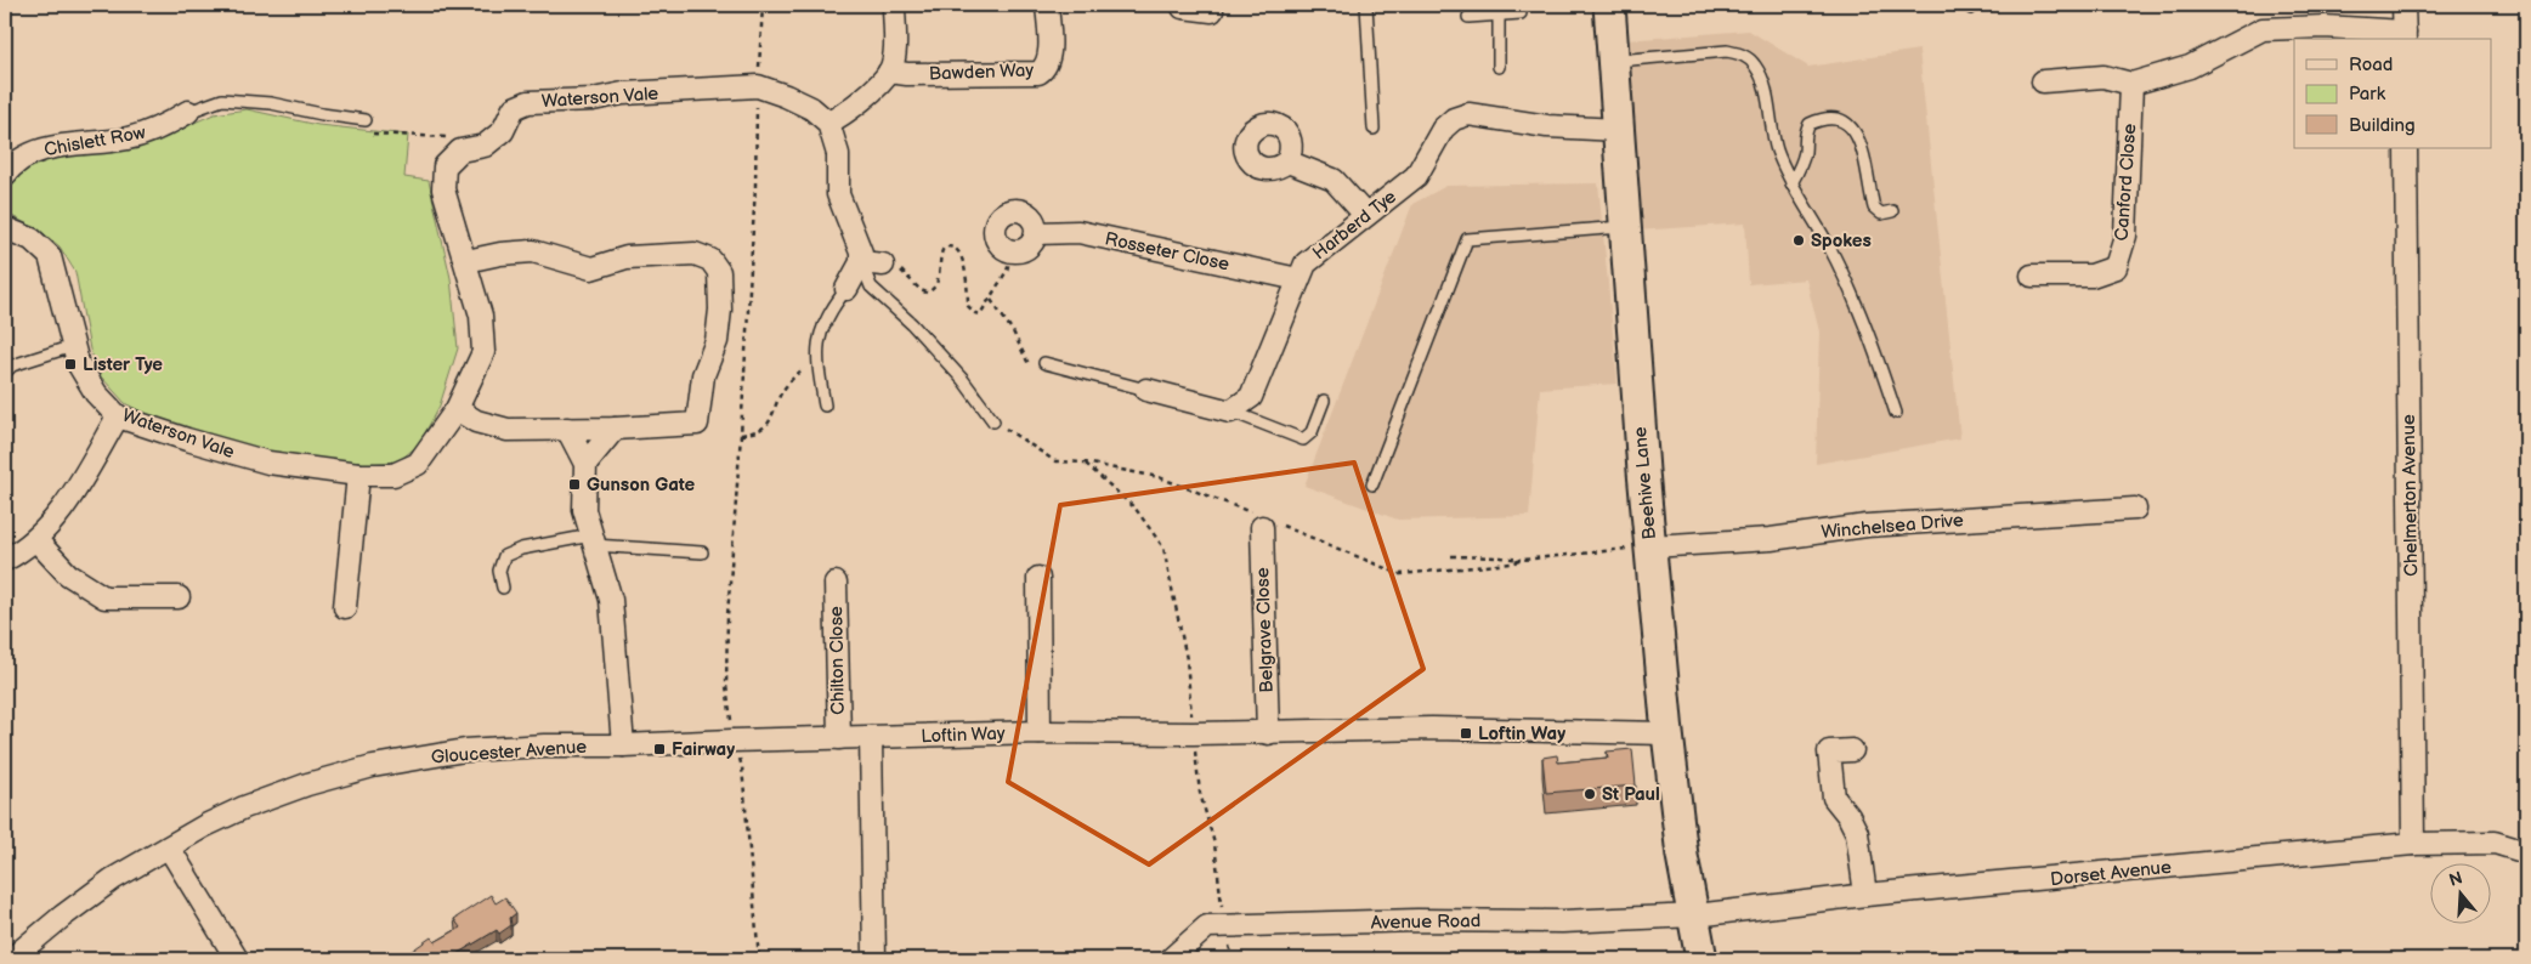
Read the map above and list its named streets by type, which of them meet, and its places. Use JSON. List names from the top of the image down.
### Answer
{
  "streets": {
    "main road": ["Beehive Lane"],
    "street": [
      "Bawden Way",
      "Waterson Vale",
      "Chislett Row",
      "Canford Close",
      "Harberd Tye",
      "Rosseter Close",
      "Chelmerton Avenue",
      "Winchelsea Drive",
      "Belgrave Close",
      "Chilton Close",
      "Loftin Way",
      "Gloucester Avenue",
      "Dorset Avenue",
      "Avenue Road"
    ]
  },
  "crossings": [
    ["Harberd Tye", "Rosseter Close"],
    ["Harberd Tye", "Beehive Lane"],
    ["Beehive Lane", "Winchelsea Drive"],
    ["Beehive Lane", "Loftin Way"],
    ["Beehive Lane", "Dorset Avenue"],
    ["Beehive Lane", "Avenue Road"],
    ["Chelmerton Avenue", "Dorset Avenue"],
    ["Belgrave Close", "Loftin Way"],
    ["Chilton Close", "Loftin Way"],
    ["Loftin Way", "Gloucester Avenue"],
    ["Dorset Avenue", "Avenue Road"]
  ],
  "places": {
    "other": ["Spokes", "St Paul"],
    "transit": [
      "Lister Tye",
      "Gunson Gate",
      "Loftin Way",
      "Fairway"
    ]
  },
  "legend": ["Road", "Park", "Building"],
  "north": "top"
}
